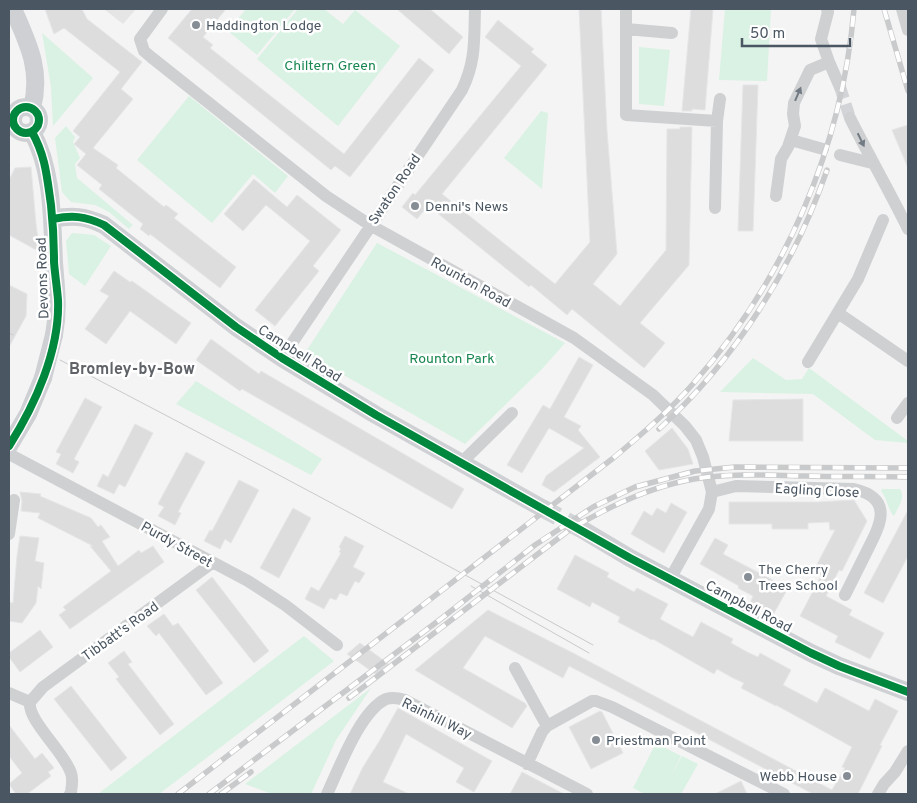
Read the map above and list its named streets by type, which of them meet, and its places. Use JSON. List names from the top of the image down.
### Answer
{
  "streets": {
    "street": [
      "Swaton Road",
      "Devons Road",
      "Rounton Road",
      "Campbell Road",
      "Eagling Close",
      "Purdy Street",
      "Tibbatt's Road",
      "Rainhill Way"
    ]
  },
  "crossings": [
    ["Swaton Road", "Rounton Road"],
    ["Swaton Road", "Campbell Road"],
    ["Devons Road", "Campbell Road"],
    ["Rounton Road", "Eagling Close"],
    ["Purdy Street", "Tibbatt's Road"]
  ],
  "districts": ["Bromley-by-Bow"],
  "parks": ["Chiltern Green", "Rounton Park"],
  "places": [
    "Haddington Lodge",
    "Denni's News",
    "The Cherry Trees School",
    "Priestman Point",
    "Webb House"
  ],
  "scale_bar": "50 m"
}
